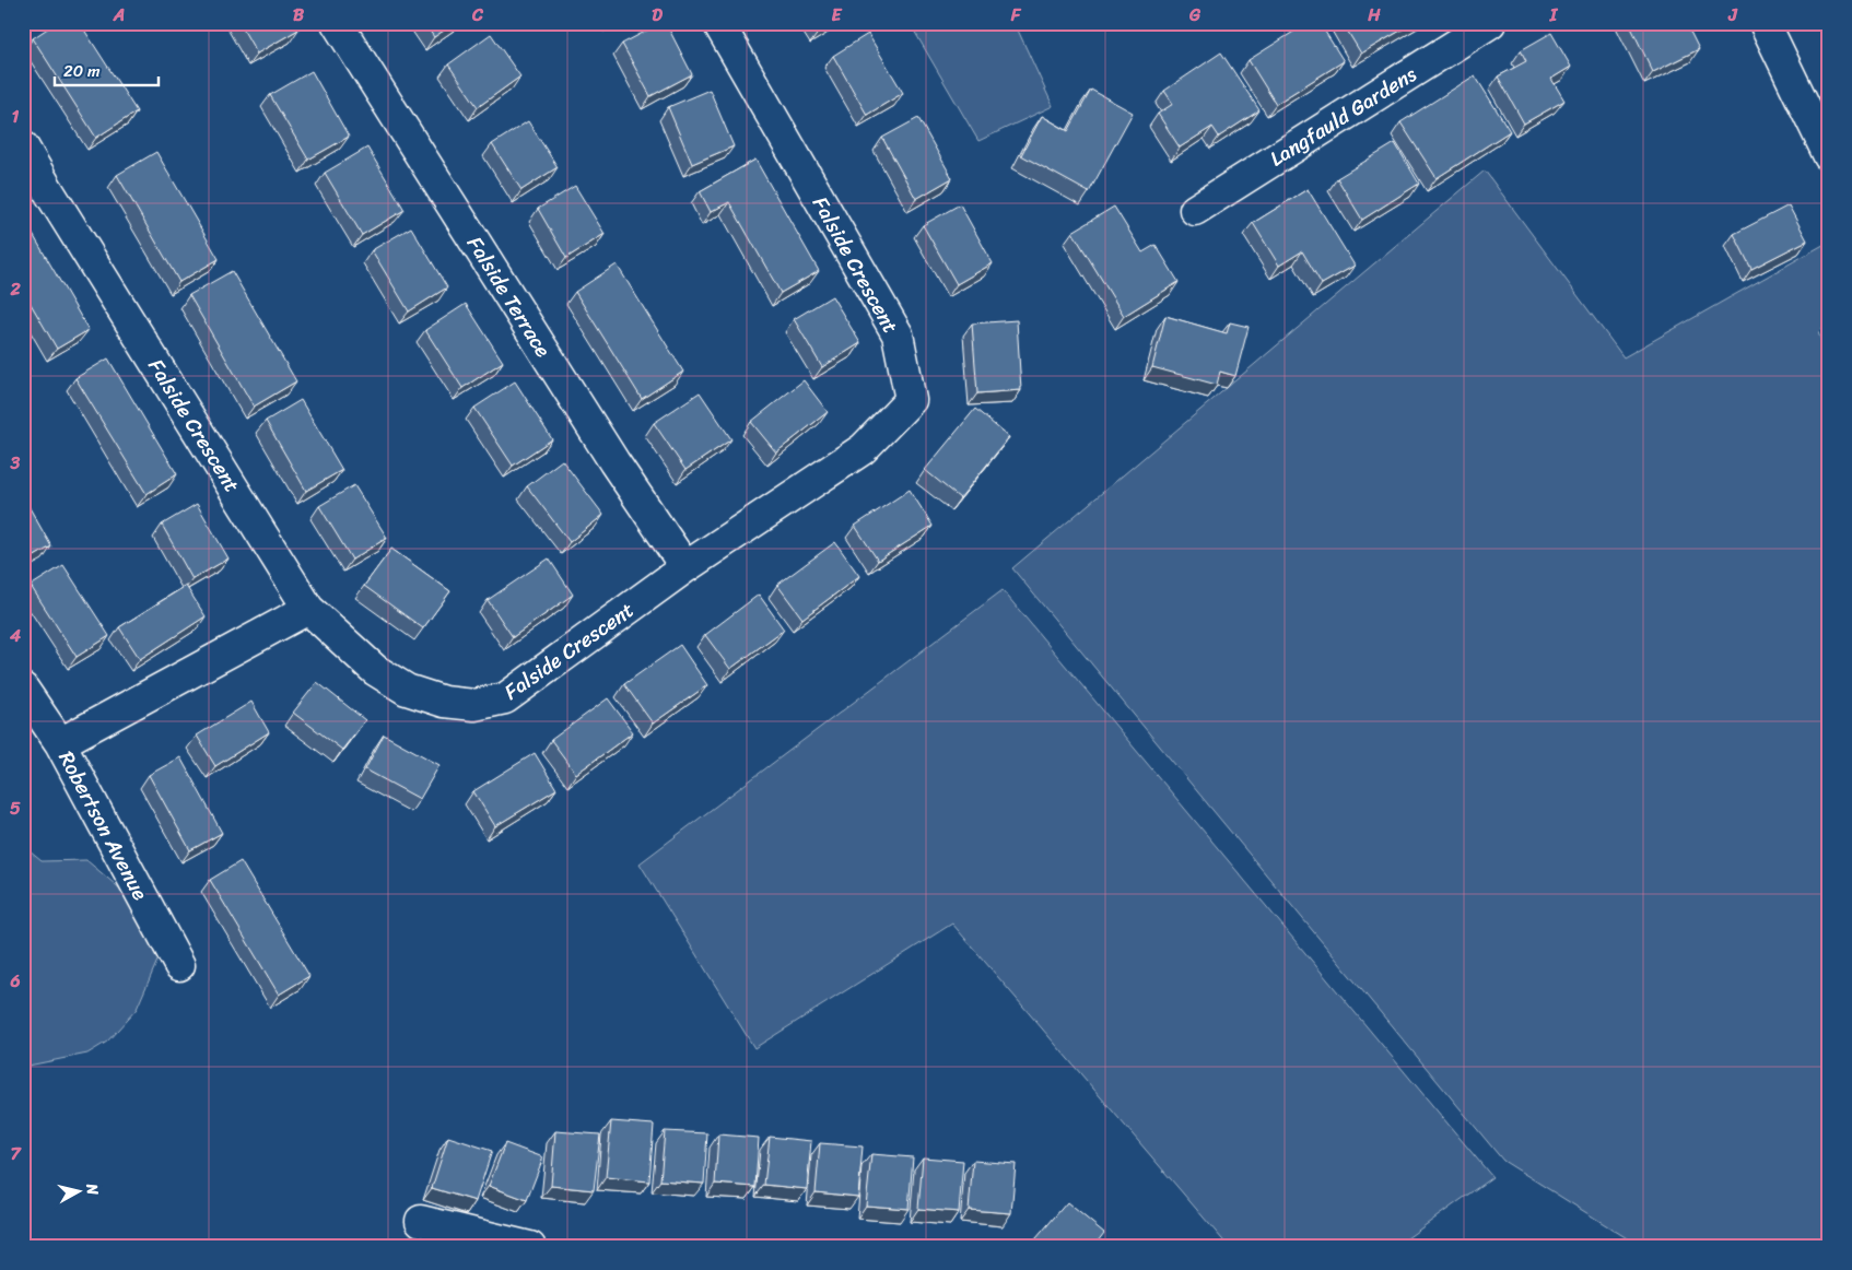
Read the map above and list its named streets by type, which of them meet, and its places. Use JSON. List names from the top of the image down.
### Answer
{
  "streets": {
    "street": [
      "Langfauld Gardens",
      "Falside Crescent",
      "Falside Terrace",
      "Robertson Avenue"
    ]
  },
  "crossings": [
    ["Falside Crescent", "Falside Terrace"]
  ],
  "scale_bar": "20 m",
  "north": "right",
  "grid": {
    "columns": [
      "A",
      "B",
      "C",
      "D",
      "E",
      "F",
      "G",
      "H",
      "I",
      "J"
    ],
    "rows": [
      "1",
      "2",
      "3",
      "4",
      "5",
      "6",
      "7"
    ]
  }
}
